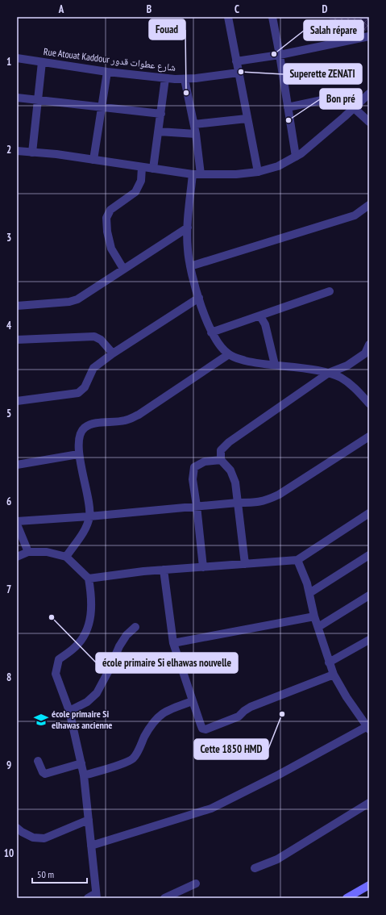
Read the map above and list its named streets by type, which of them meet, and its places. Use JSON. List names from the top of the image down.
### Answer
{
  "streets": {
    "street": ["Rue Atouat Kaddour شارع عطوات قدور"]
  },
  "places": {
    "other": [
      "Salah répare",
      "Superette ZENATI",
      "Fouad",
      "Bon pré",
      "école primaire Si elhawas nouvelle",
      "Cette 1850 HMD"
    ],
    "school or university": ["école primaire Si elhawas ancienne"]
  },
  "scale_bar": "50 m",
  "grid": {
    "columns": [
      "A",
      "B",
      "C",
      "D"
    ],
    "rows": [
      "1",
      "2",
      "3",
      "4",
      "5",
      "6",
      "7",
      "8",
      "9",
      "10"
    ]
  }
}
